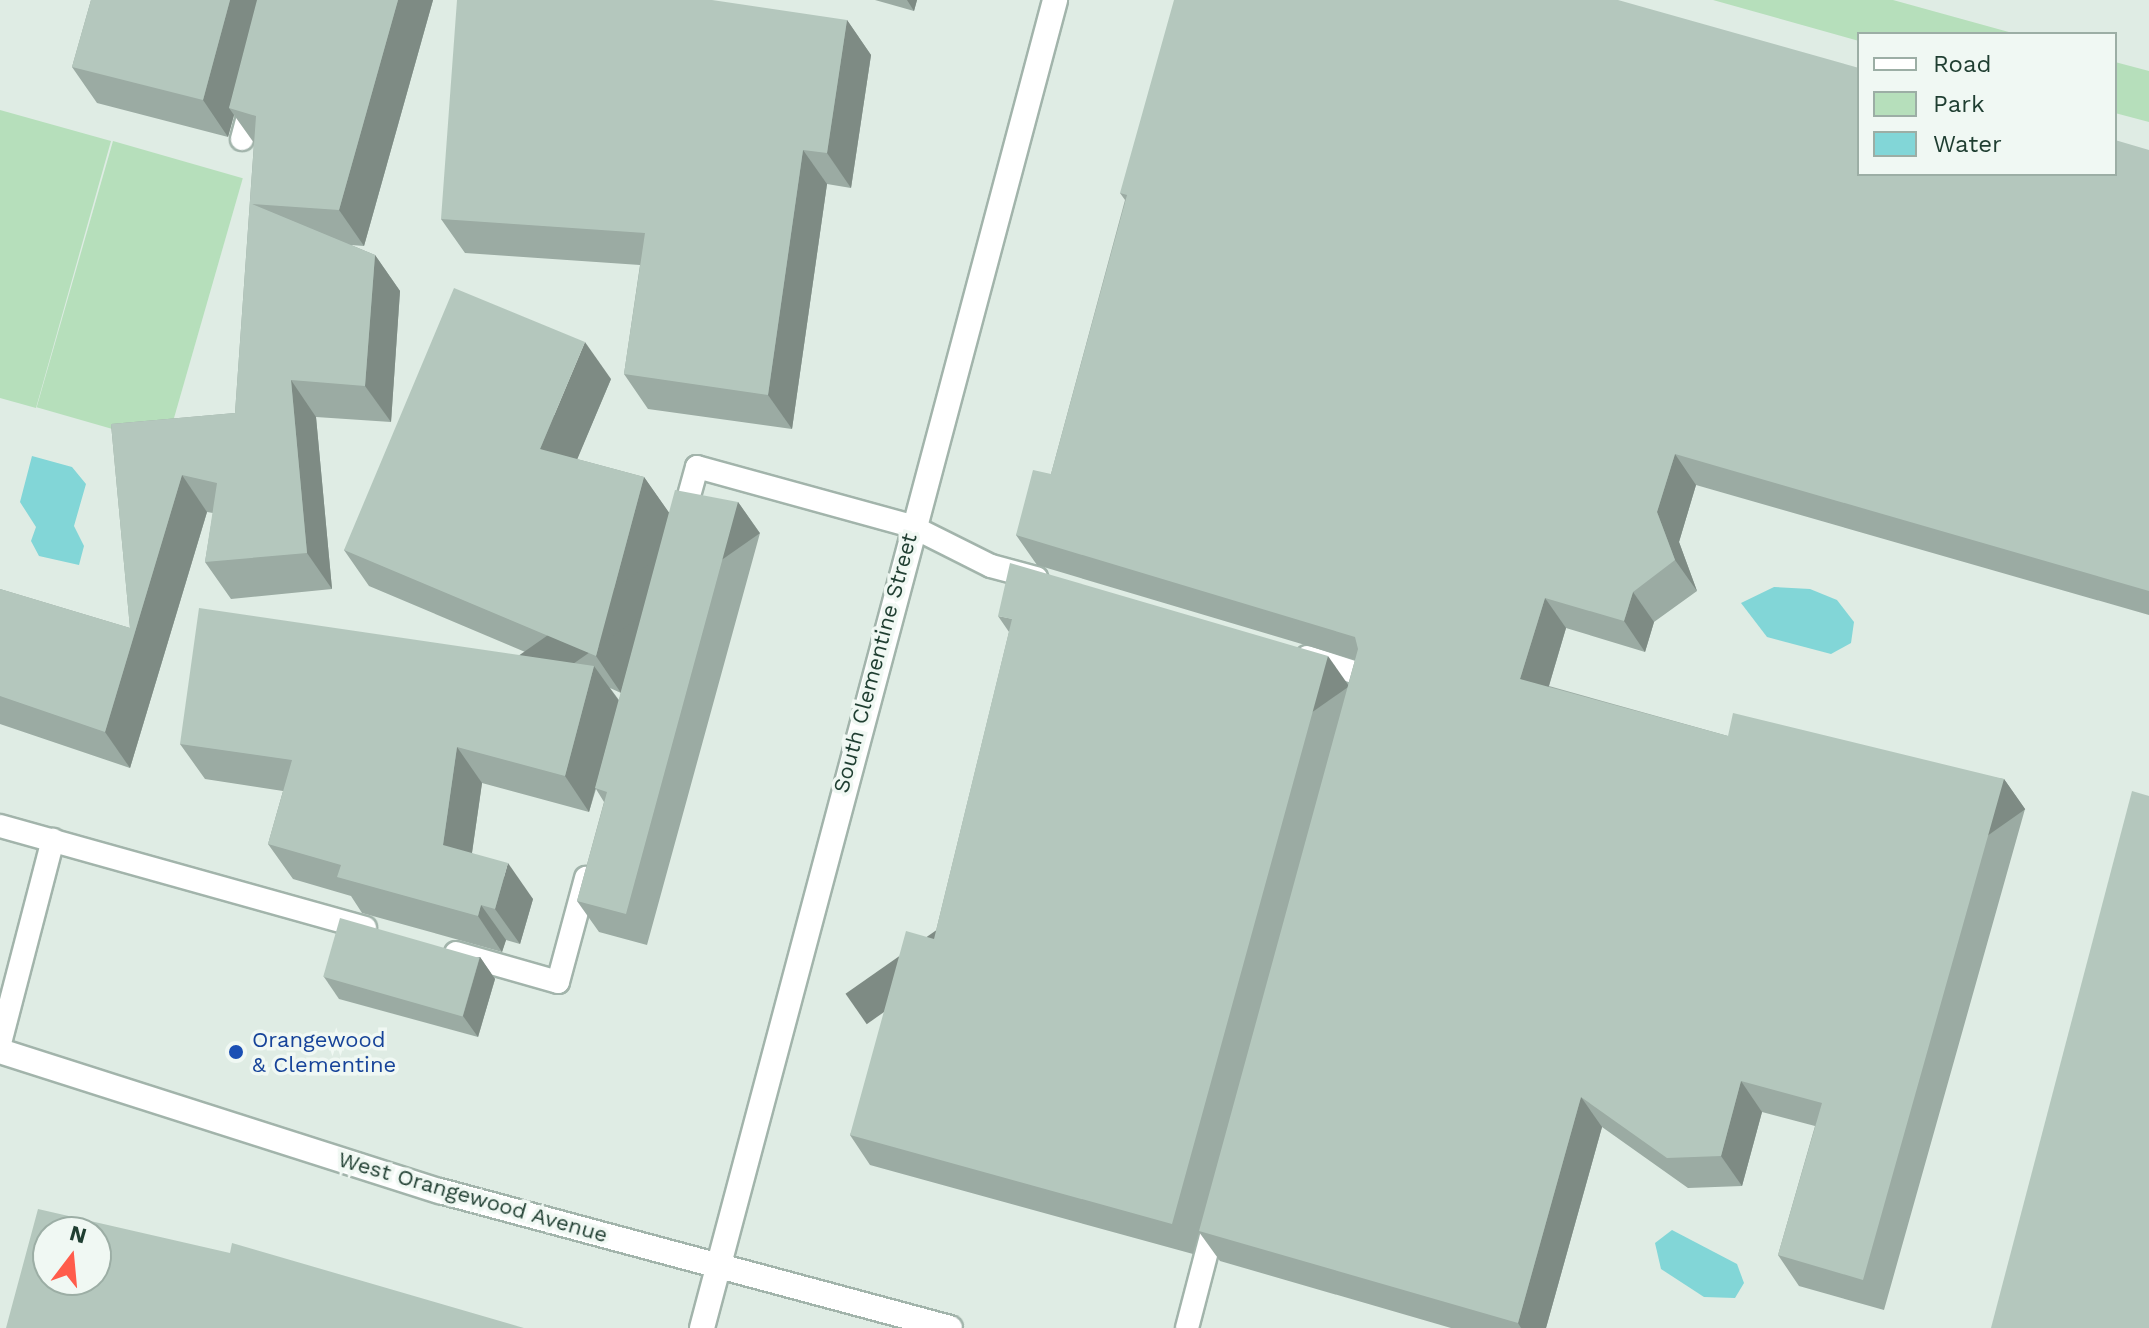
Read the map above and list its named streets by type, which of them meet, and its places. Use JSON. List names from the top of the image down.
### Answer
{
  "streets": {
    "street": ["South Clementine Street", "West Orangewood Avenue"]
  },
  "crossings": [
    ["South Clementine Street", "West Orangewood Avenue"]
  ],
  "places": ["Orangewood & Clementine"],
  "legend": ["Road", "Park", "Water"],
  "north": "top"
}
